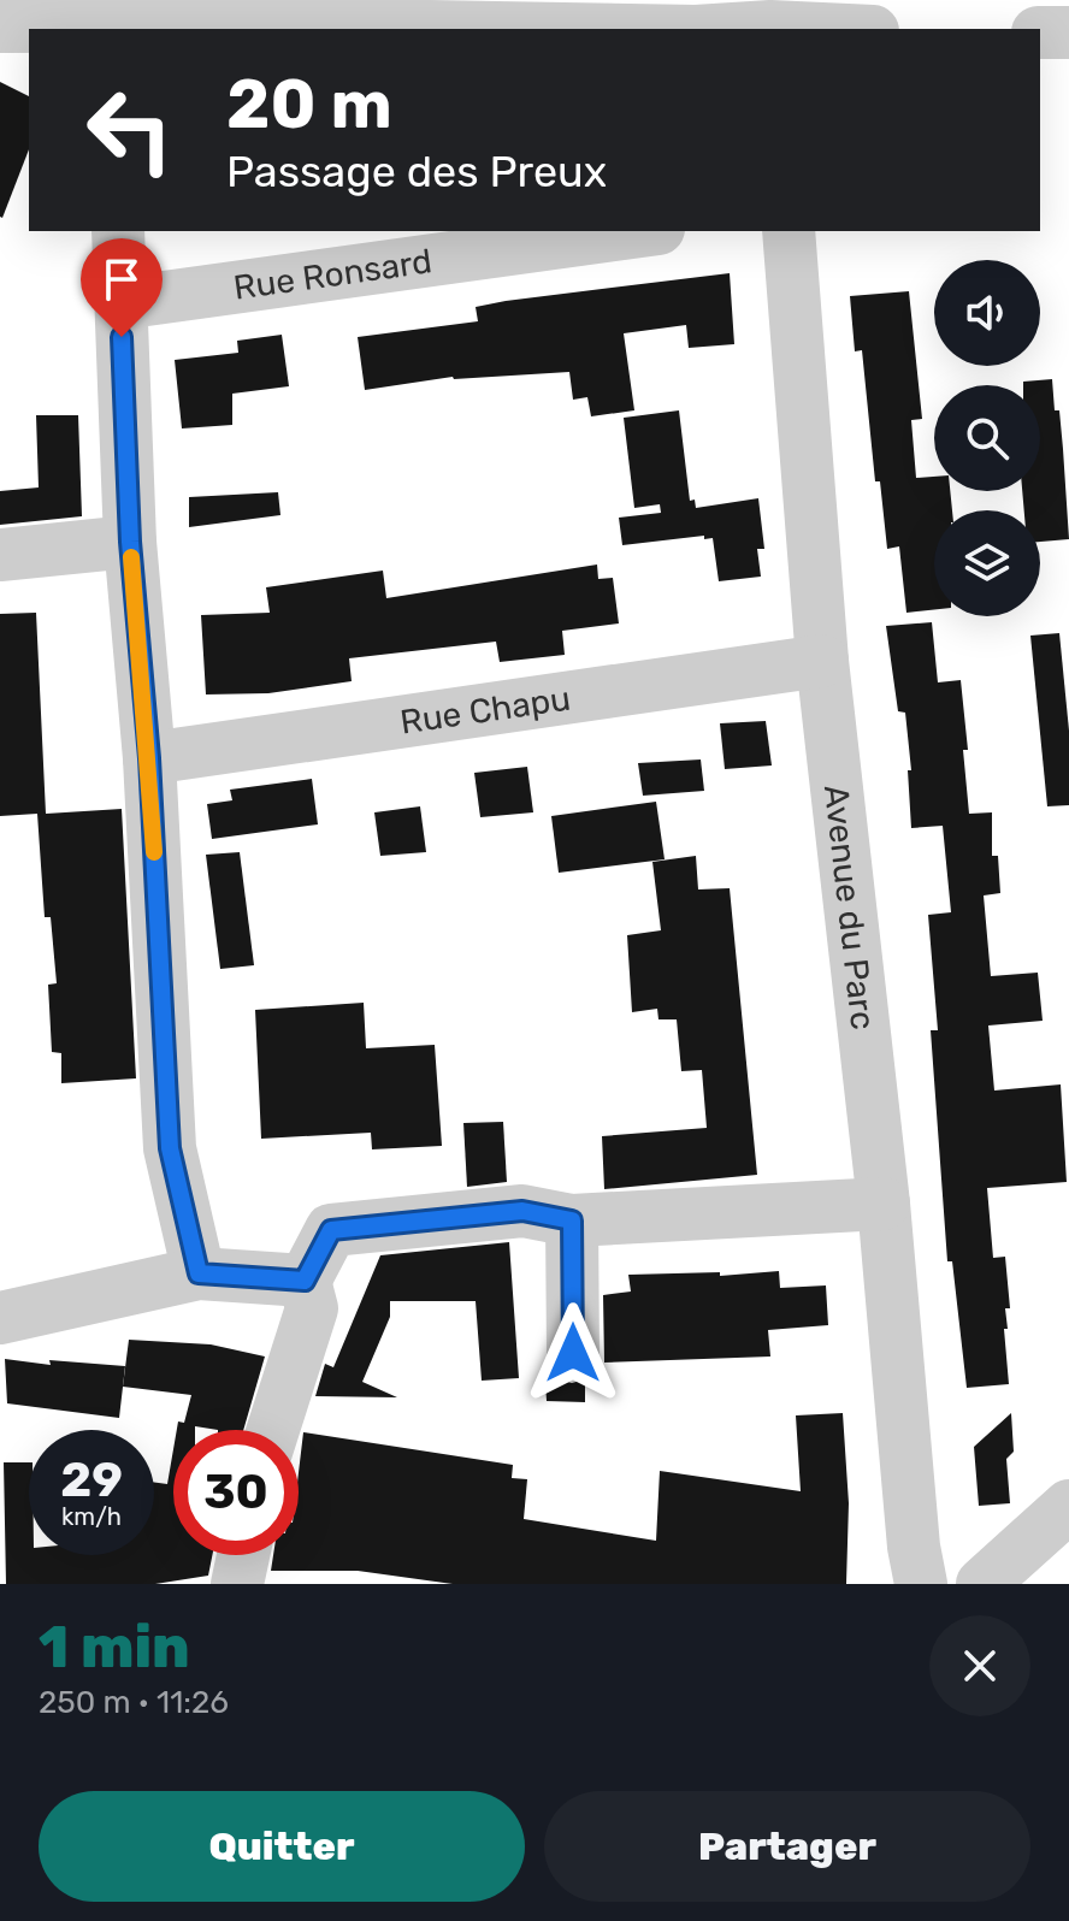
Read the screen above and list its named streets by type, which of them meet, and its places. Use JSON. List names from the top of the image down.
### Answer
{
  "streets": {
    "street": ["Rue Ronsard", "Rue Chapu", "Avenue du Parc"]
  },
  "crossings": [
    ["Rue Chapu", "Avenue du Parc"]
  ],
  "page": {
    "turn": ["20 m", "Passage des Preux"],
    "speed": "29 km/h",
    "limit": "30",
    "heading": ["1 min", "250 m · 11:26"],
    "buttons": ["Quitter", "Partager"]
  }
}
